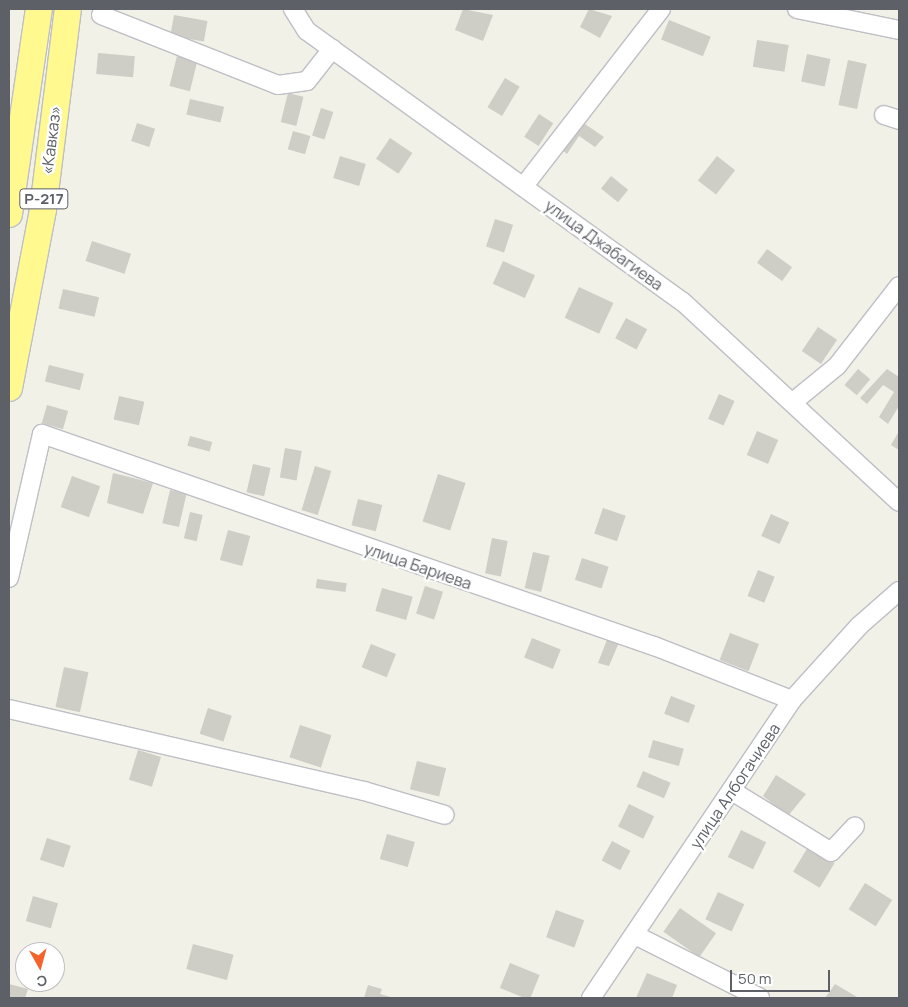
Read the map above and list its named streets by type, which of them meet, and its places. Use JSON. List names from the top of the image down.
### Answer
{
  "streets": {
    "highway": ["«Кавказ»", "Р-217"],
    "street": ["улица Джабагиева", "улица Бариева", "улица Албогачиева"]
  },
  "crossings": [
    ["улица Бариева", "улица Албогачиева"]
  ],
  "scale_bar": "50 m",
  "north": "bottom"
}
